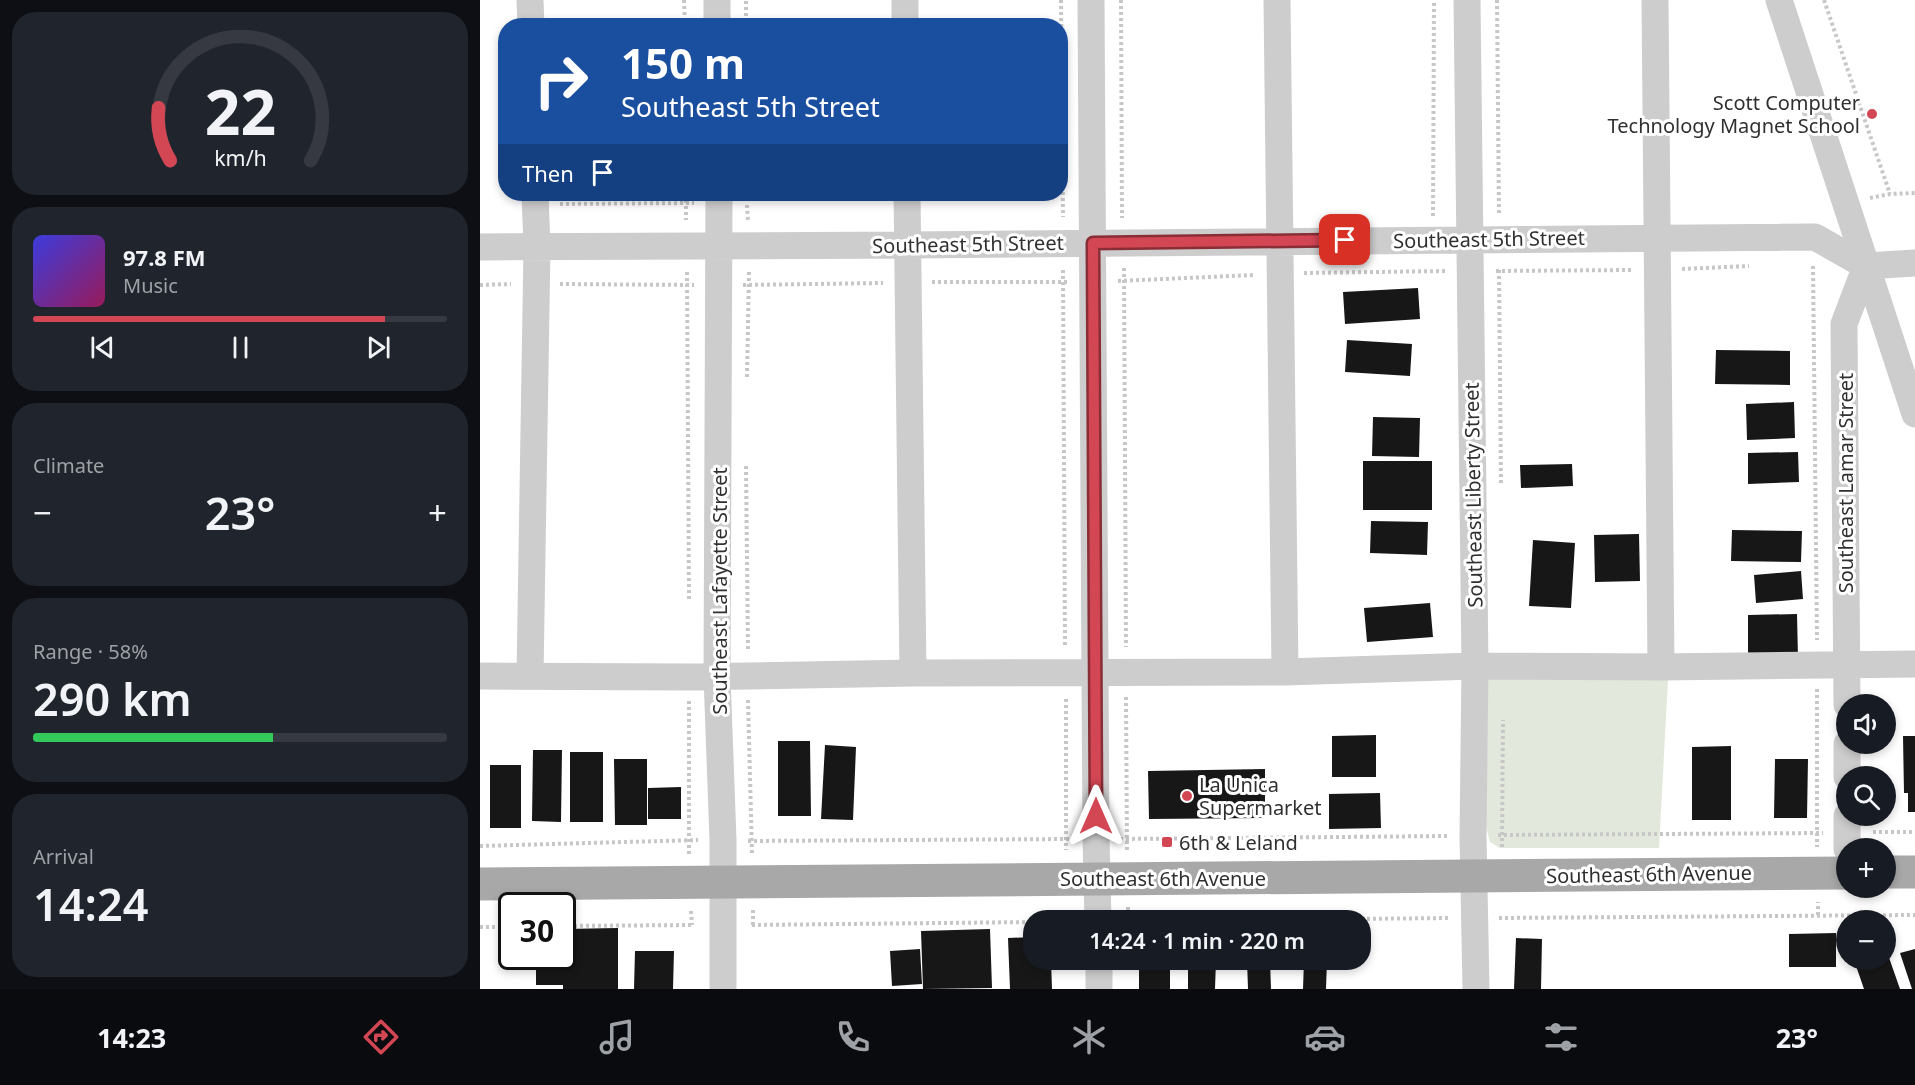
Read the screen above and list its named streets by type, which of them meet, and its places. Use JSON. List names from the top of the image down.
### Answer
{
  "streets": {
    "main road": ["Southeast 6th Avenue"],
    "street": [
      "Southeast 5th Street",
      "Southeast Lamar Street",
      "Southeast Liberty Street",
      "Southeast Lafayette Street"
    ]
  },
  "crossings": [
    ["Southeast 5th Street", "Southeast Lamar Street"],
    ["Southeast 5th Street", "Southeast Liberty Street"],
    ["Southeast 5th Street", "Southeast Lafayette Street"],
    ["Southeast Liberty Street", "Southeast 6th Avenue"],
    ["Southeast Lafayette Street", "Southeast 6th Avenue"]
  ],
  "places": {
    "other": ["Scott Computer Technology Magnet School", "La Unica Supermarket"],
    "transit": ["6th & Leland"]
  },
  "page": {
    "turn": ["150 m", "Southeast 5th Street"],
    "then": "Then",
    "song": ["97.8 FM", "Music"],
    "tile": [
      "Climate",
      ["Range · 58%", "290 km"],
      ["Arrival", "14:24"]
    ],
    "heat": ["−", "23°", "+"],
    "map_buttons": ["+", "−"],
    "limit": "30",
    "trip": "14:24 · 1 min · 220 m",
    "tabs": ["14:23", "23°"],
    "gauge": ["22", "km/h"]
  }
}
